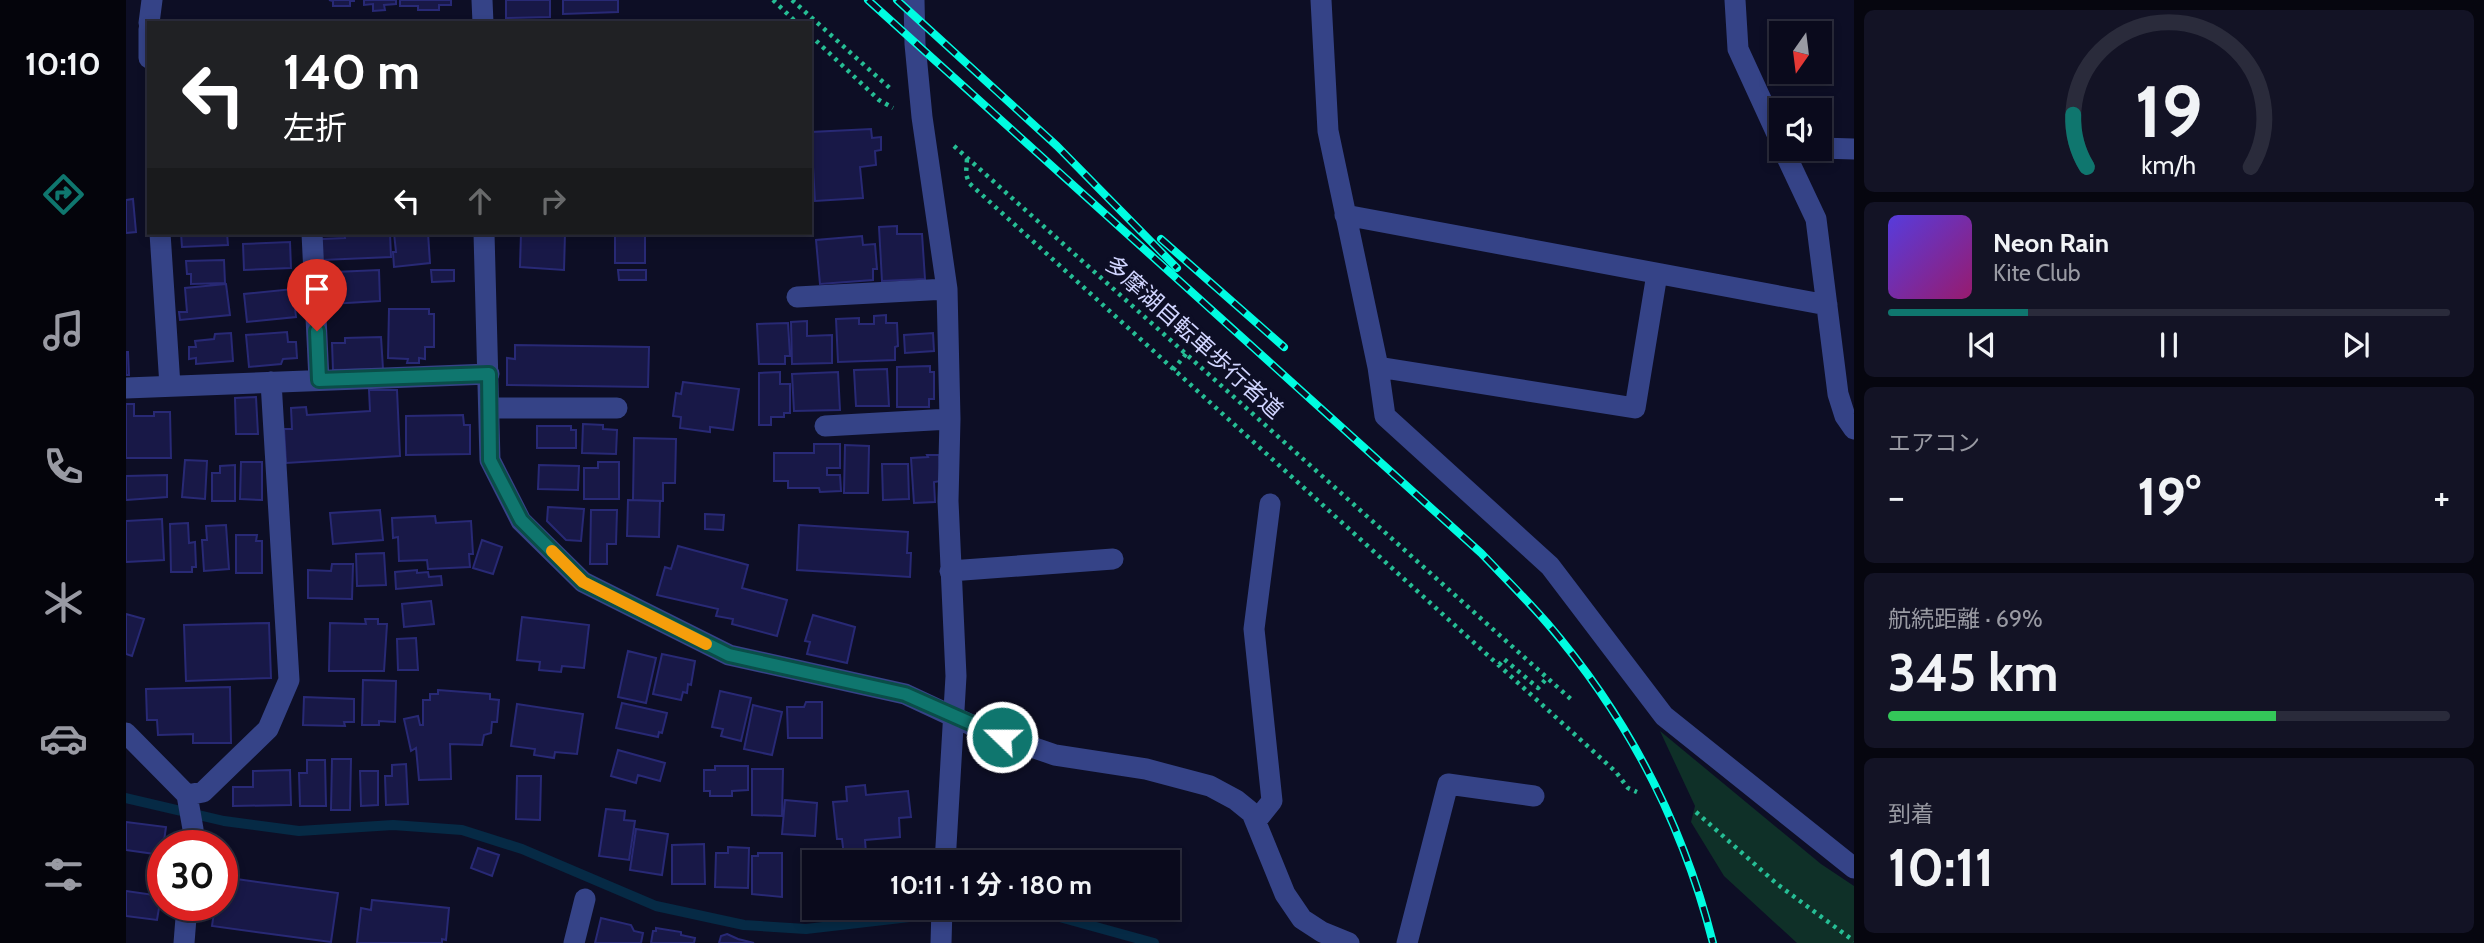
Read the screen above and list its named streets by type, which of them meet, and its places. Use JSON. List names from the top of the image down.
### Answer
{
  "streets": {
    "path": ["多摩湖自転車歩行者道"]
  },
  "north": "bottom",
  "page": {
    "tabs": "10:10",
    "turn": ["140 m", "左折"],
    "song": ["Neon Rain", "Kite Club"],
    "tile": [
      "エアコン",
      ["航続距離 · 69%", "345 km"],
      ["到着", "10:11"]
    ],
    "heat": ["−", "19°", "+"],
    "limit": "30",
    "trip": "10:11 · 1 分 · 180 m",
    "gauge": ["19", "km/h"]
  }
}
